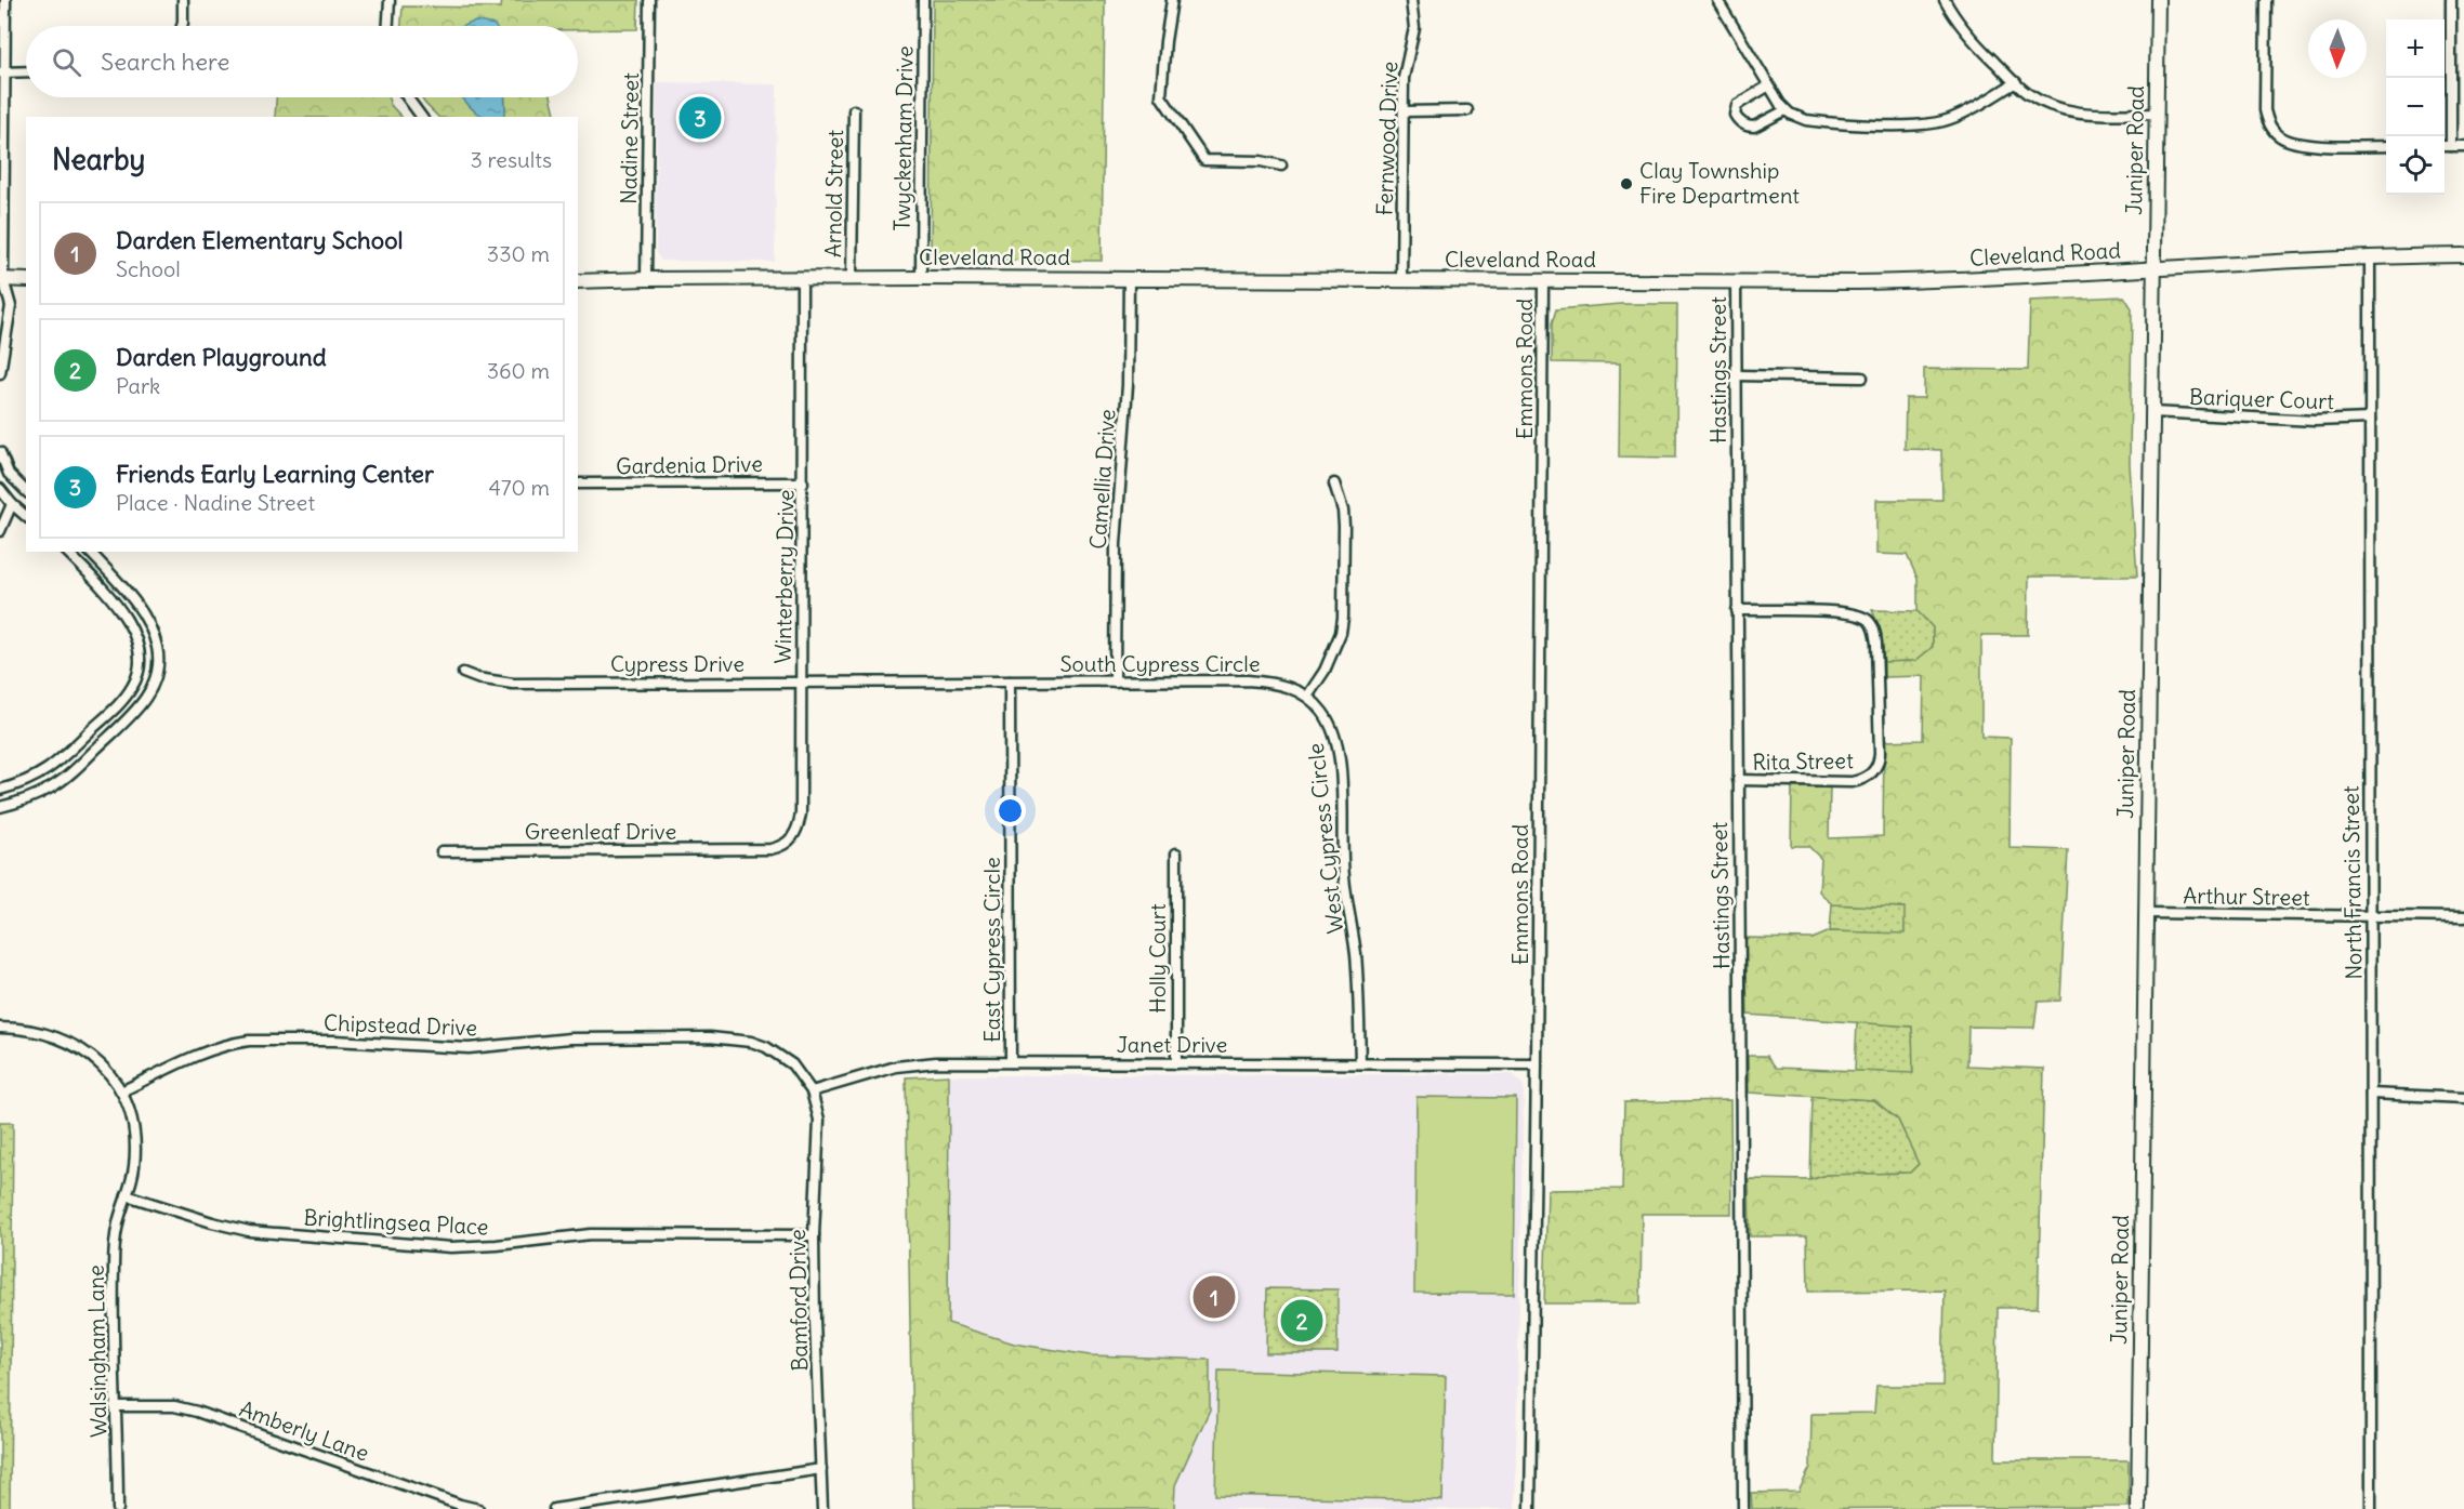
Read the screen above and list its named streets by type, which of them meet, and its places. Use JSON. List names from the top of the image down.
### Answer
{
  "streets": {
    "main road": ["Juniper Road", "Cleveland Road"],
    "street": [
      "Nadine Street",
      "Twyckenham Drive",
      "Fernwood Drive",
      "Arnold Street",
      "Emmons Road",
      "Hastings Street",
      "Bariquer Court",
      "Gardenia Drive",
      "Camellia Drive",
      "Winterberry Drive",
      "Cypress Drive",
      "South Cypress Circle",
      "Rita Street",
      "Greenleaf Drive",
      "West Cypress Circle",
      "North Francis Street",
      "Arthur Street",
      "East Cypress Circle",
      "Holly Court",
      "Chipstead Drive",
      "Janet Drive",
      "Brightlingsea Place",
      "Bamford Drive",
      "Walsingham Lane",
      "Amberly Lane"
    ]
  },
  "crossings": [
    ["Nadine Street", "Cleveland Road"],
    ["Twyckenham Drive", "Cleveland Road"],
    ["Fernwood Drive", "Cleveland Road"],
    ["Juniper Road", "Cleveland Road"],
    ["Juniper Road", "Bariquer Court"],
    ["Juniper Road", "Arthur Street"],
    ["Arnold Street", "Cleveland Road"],
    ["Cleveland Road", "Emmons Road"],
    ["Cleveland Road", "Hastings Street"],
    ["Cleveland Road", "Camellia Drive"],
    ["Cleveland Road", "Winterberry Drive"],
    ["Cleveland Road", "North Francis Street"],
    ["Emmons Road", "Janet Drive"],
    ["Hastings Street", "Rita Street"],
    ["Bariquer Court", "North Francis Street"],
    ["Gardenia Drive", "Winterberry Drive"],
    ["Camellia Drive", "South Cypress Circle"],
    ["Winterberry Drive", "Cypress Drive"],
    ["Winterberry Drive", "Greenleaf Drive"],
    ["Cypress Drive", "South Cypress Circle"],
    ["Cypress Drive", "East Cypress Circle"],
    ["South Cypress Circle", "West Cypress Circle"],
    ["South Cypress Circle", "East Cypress Circle"],
    ["West Cypress Circle", "Janet Drive"],
    ["North Francis Street", "Arthur Street"],
    ["East Cypress Circle", "Janet Drive"],
    ["Holly Court", "Janet Drive"],
    ["Chipstead Drive", "Janet Drive"],
    ["Chipstead Drive", "Bamford Drive"],
    ["Janet Drive", "Bamford Drive"],
    ["Brightlingsea Place", "Bamford Drive"],
    ["Brightlingsea Place", "Walsingham Lane"],
    ["Walsingham Lane", "Amberly Lane"]
  ],
  "places": ["Clay Township Fire Department"],
  "north": "bottom",
  "page": {
    "map_buttons": ["+", "−"],
    "search": "Search here",
    "pins": ["3", "1", "2"],
    "heading": ["Nearby", "3 results"],
    "list": [
      {
        "mark": "1",
        "name": "Darden Elementary School",
        "note": "School",
        "value": "330 m"
      },
      {
        "mark": "2",
        "name": "Darden Playground",
        "note": "Park",
        "value": "360 m"
      },
      {
        "mark": "3",
        "name": "Friends Early Learning Center",
        "note": "Place · Nadine Street",
        "value": "470 m"
      }
    ]
  }
}
